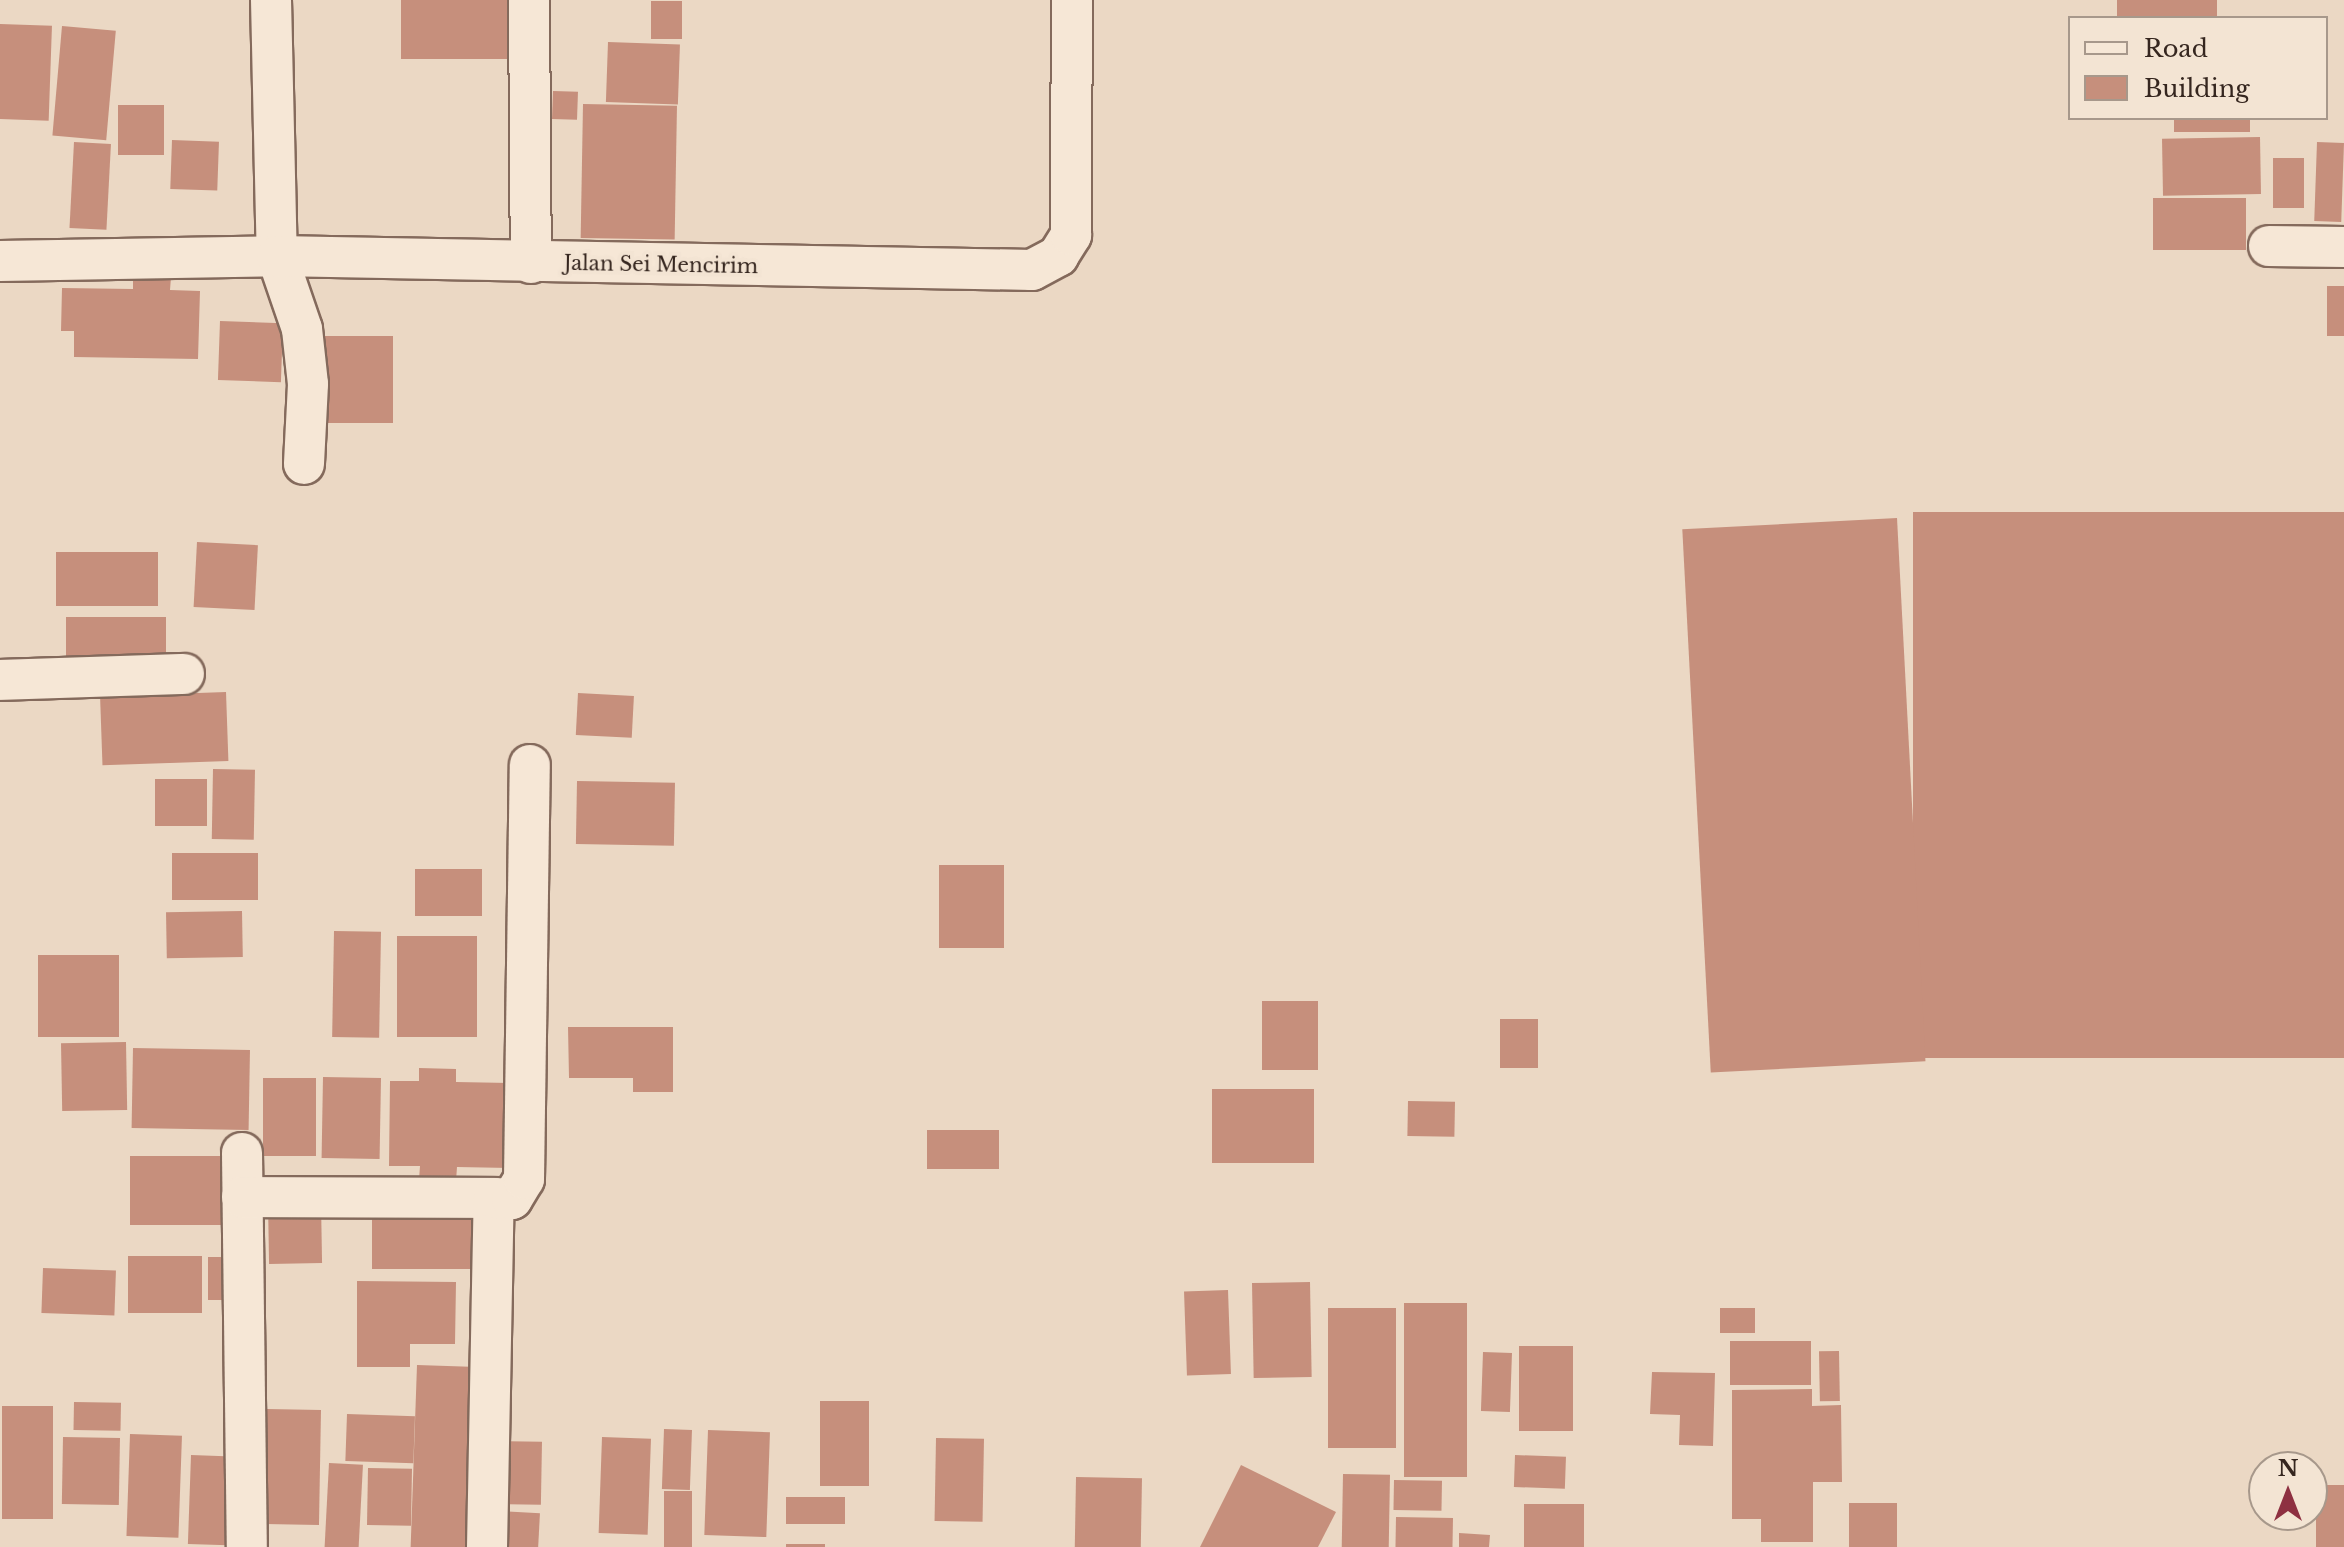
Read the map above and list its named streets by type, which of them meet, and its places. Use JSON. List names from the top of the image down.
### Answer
{
  "streets": {
    "street": ["Jalan Sei Mencirim"]
  },
  "legend": ["Road", "Building"],
  "north": "top"
}
